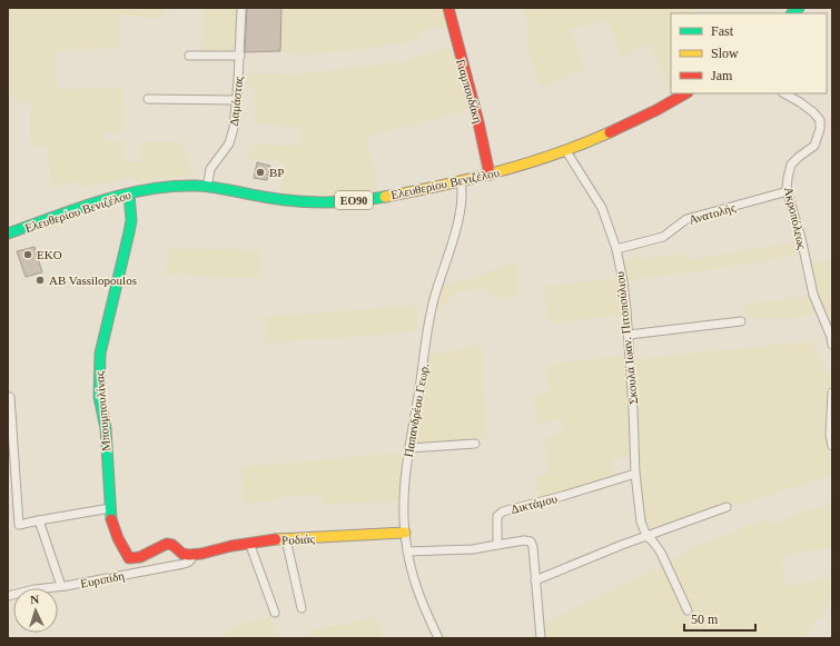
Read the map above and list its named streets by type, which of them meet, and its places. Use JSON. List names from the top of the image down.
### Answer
{
  "streets": {
    "street": [
      "Γιαμπουδάκη",
      "Δαμάστας",
      "Ελευθερίου Βενιζέλου",
      "ΕΟ90",
      "Ανατολής",
      "Ακροπόλεως",
      "Σκουλά Ιωαν. Πιτοπούλιου",
      "Παπανδρέου Γεωρ.",
      "Μπουμπουλίνας",
      "Δικτάμου",
      "Ροδιάς",
      "Ευριπίδη"
    ]
  },
  "crossings": [
    ["Γιαμπουδάκη", "Ελευθερίου Βενιζέλου"],
    ["Δαμάστας", "Ελευθερίου Βενιζέλου"],
    ["Ελευθερίου Βενιζέλου", "Σκουλά Ιωαν. Πιτοπούλιου"],
    ["Ελευθερίου Βενιζέλου", "Παπανδρέου Γεωρ."],
    ["Ελευθερίου Βενιζέλου", "Μπουμπουλίνας"],
    ["Ανατολής", "Ακροπόλεως"],
    ["Ανατολής", "Σκουλά Ιωαν. Πιτοπούλιου"],
    ["Σκουλά Ιωαν. Πιτοπούλιου", "Δικτάμου"],
    ["Παπανδρέου Γεωρ.", "Ροδιάς"],
    ["Μπουμπουλίνας", "Ροδιάς"],
    ["Μπουμπουλίνας", "Ευριπίδη"],
    ["Ροδιάς", "Ευριπίδη"]
  ],
  "places": ["BP", "EKO", "AB Vassilopoulos"],
  "legend": ["Fast", "Slow", "Jam"],
  "scale_bar": "50 m",
  "north": "top"
}
